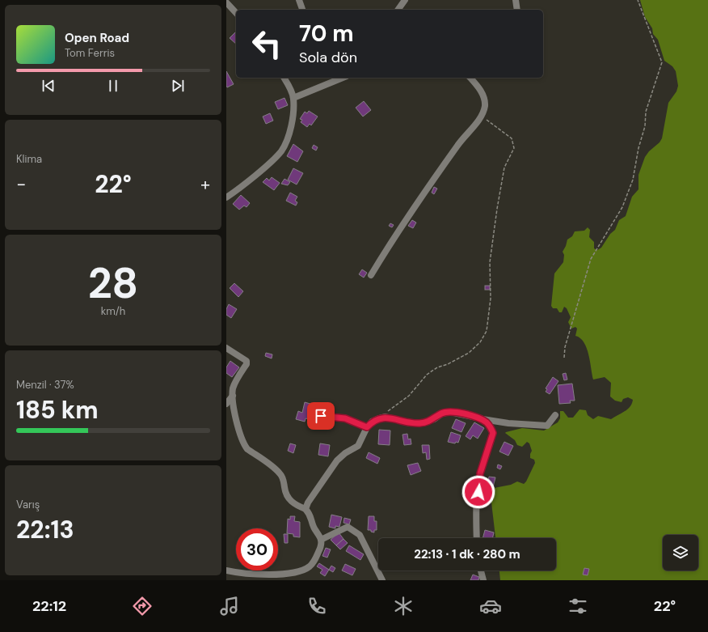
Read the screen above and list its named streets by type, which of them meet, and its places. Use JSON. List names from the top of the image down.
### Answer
{
  "page": {
    "turn": ["70 m", "Sola dön"],
    "song": ["Open Road", "Tom Ferris"],
    "tile": [
      "Klima",
      ["28", "km/h"],
      ["Menzil · 37%", "185 km"],
      ["Varış", "22:13"]
    ],
    "heat": ["−", "22°", "+"],
    "limit": "30",
    "trip": "22:13 · 1 dk · 280 m",
    "tabs": ["22:12", "22°"]
  }
}
